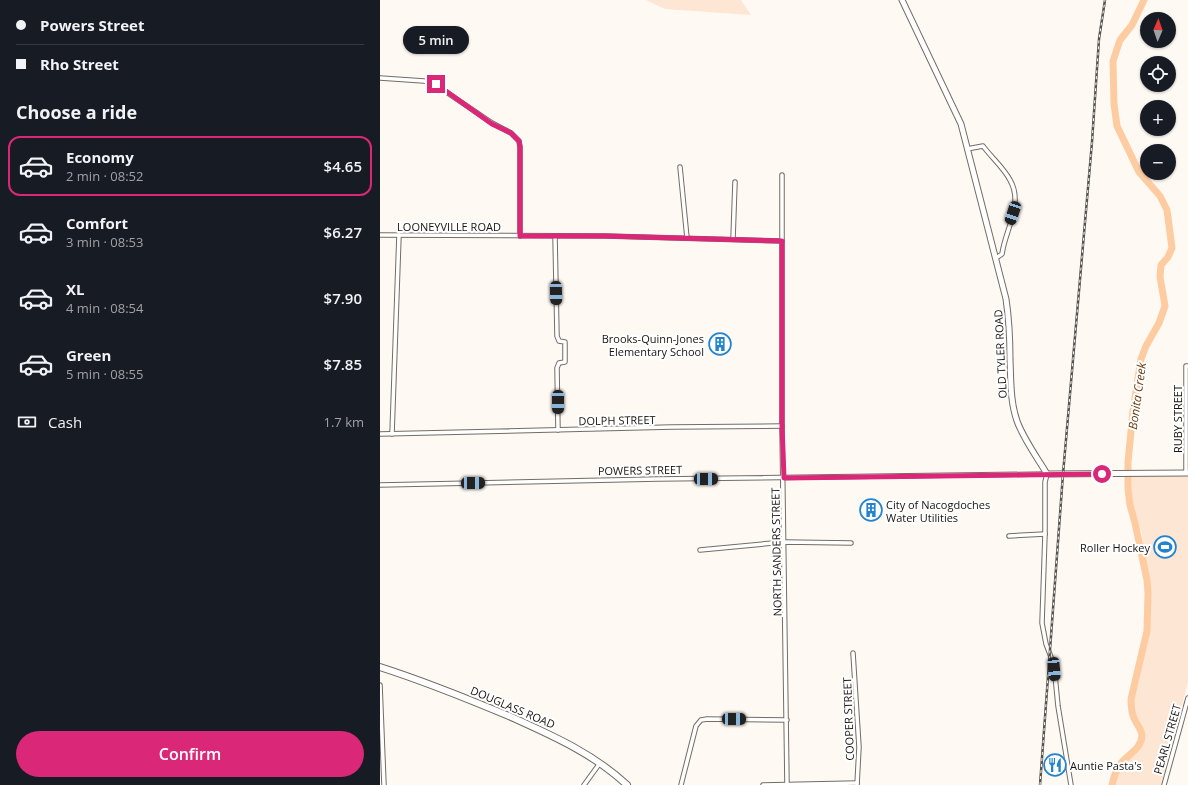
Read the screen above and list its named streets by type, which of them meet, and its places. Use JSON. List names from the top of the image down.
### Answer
{
  "streets": {
    "main road": ["DOUGLASS ROAD"],
    "street": [
      "LOONEYVILLE ROAD",
      "OLD TYLER ROAD",
      "RUBY STREET",
      "DOLPH STREET",
      "POWERS STREET",
      "NORTH SANDERS STREET",
      "COOPER STREET",
      "PEARL STREET"
    ]
  },
  "crossings": [
    ["LOONEYVILLE ROAD", "NORTH SANDERS STREET"],
    ["OLD TYLER ROAD", "POWERS STREET"],
    ["RUBY STREET", "POWERS STREET"],
    ["DOLPH STREET", "NORTH SANDERS STREET"],
    ["POWERS STREET", "NORTH SANDERS STREET"]
  ],
  "water": ["Bonita Creek"],
  "places": {
    "building": ["Brooks-Quinn-Jones Elementary School", "City of Nacogdoches Water Utilities"],
    "sports": ["Roller Hockey"],
    "restaurant": ["Auntie Pasta's"]
  },
  "north": "top",
  "page": {
    "banner": ["Powers Street", "Rho Street"],
    "map_buttons": ["+", "−"],
    "bubble": "5 min",
    "heading": "Choose a ride",
    "list": [
      {
        "name": "Economy",
        "note": "2 min · 08:52",
        "value": "$4.65"
      },
      {
        "name": "Comfort",
        "note": "3 min · 08:53",
        "value": "$6.27"
      },
      {
        "name": "XL",
        "note": "4 min · 08:54",
        "value": "$7.90"
      },
      {
        "name": "Green",
        "note": "5 min · 08:55",
        "value": "$7.85"
      }
    ],
    "pay": ["Cash", "1.7 km"],
    "buttons": "Confirm"
  }
}
